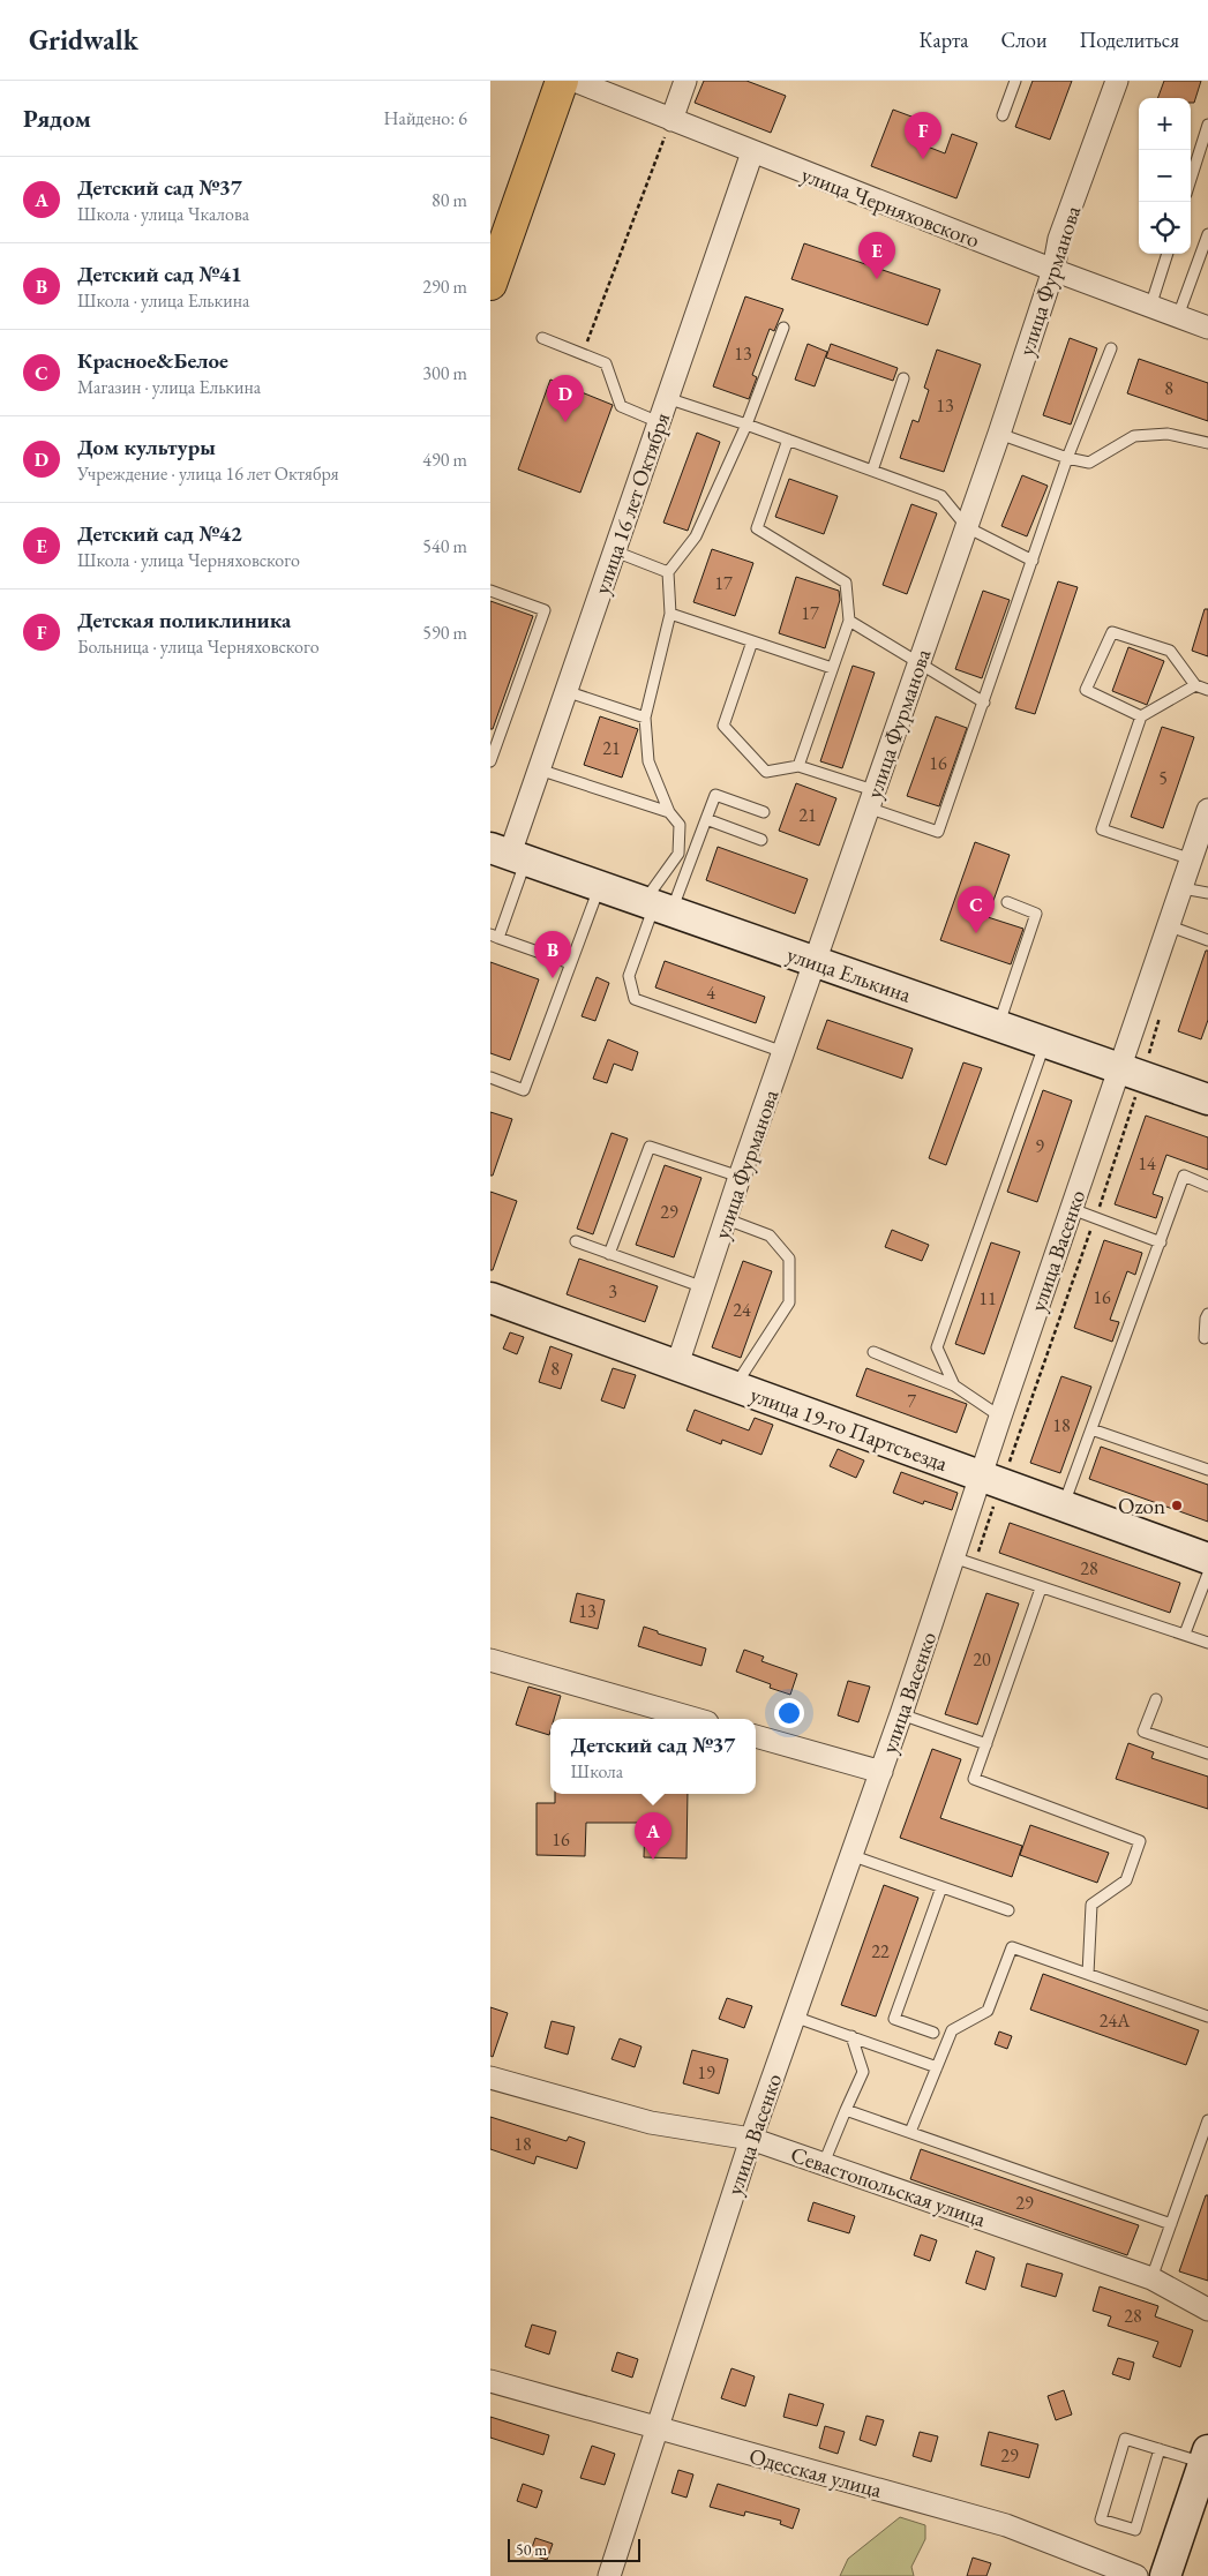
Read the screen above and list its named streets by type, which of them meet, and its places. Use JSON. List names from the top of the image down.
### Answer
{
  "streets": {
    "street": [
      "улица Черняховского",
      "улица Фурманова",
      "улица 16 лет Октября",
      "улица Елькина",
      "улица Васенко",
      "улица 19-го Партсъезда",
      "Севастопольская улица",
      "Одесская улица"
    ]
  },
  "crossings": [
    ["улица Черняховского", "улица Фурманова"],
    ["улица Черняховского", "улица 16 лет Октября"],
    ["улица Фурманова", "улица Елькина"],
    ["улица Фурманова", "улица 19-го Партсъезда"],
    ["улица 16 лет Октября", "улица Елькина"],
    ["улица Елькина", "улица Васенко"],
    ["улица Васенко", "улица 19-го Партсъезда"],
    ["улица Васенко", "Севастопольская улица"],
    ["улица Васенко", "Одесская улица"]
  ],
  "places": ["Ozon"],
  "house_numbers": [
    "13",
    "8",
    "13",
    "17",
    "17",
    "21",
    "16",
    "5",
    "21",
    "4",
    "9",
    "14",
    "29",
    "3",
    "16",
    "11",
    "24",
    "8",
    "7",
    "18",
    "28",
    "13",
    "20",
    "16",
    "22",
    "24А",
    "19",
    "18",
    "29",
    "28",
    "29"
  ],
  "scale_bar": "50 m",
  "page": {
    "header": "Gridwalk",
    "nav": ["Карта", "Слои", "Поделиться"],
    "heading": ["Рядом", "Найдено: 6"],
    "map_buttons": ["+", "−"],
    "pins": [
      "F",
      "E",
      "D",
      "C",
      "B",
      "A"
    ],
    "list": [
      {
        "mark": "A",
        "name": "Детский сад №37",
        "note": "Школа · улица Чкалова",
        "value": "80 m"
      },
      {
        "mark": "B",
        "name": "Детский сад №41",
        "note": "Школа · улица Елькина",
        "value": "290 m"
      },
      {
        "mark": "C",
        "name": "Красное&Белое",
        "note": "Магазин · улица Елькина",
        "value": "300 m"
      },
      {
        "mark": "D",
        "name": "Дом культуры",
        "note": "Учреждение · улица 16 лет Октября",
        "value": "490 m"
      },
      {
        "mark": "E",
        "name": "Детский сад №42",
        "note": "Школа · улица Черняховского",
        "value": "540 m"
      },
      {
        "mark": "F",
        "name": "Детская поликлиника",
        "note": "Больница · улица Черняховского",
        "value": "590 m"
      }
    ],
    "popup": ["Детский сад №37", "Школа"],
    "scale": "50 m"
  }
}
